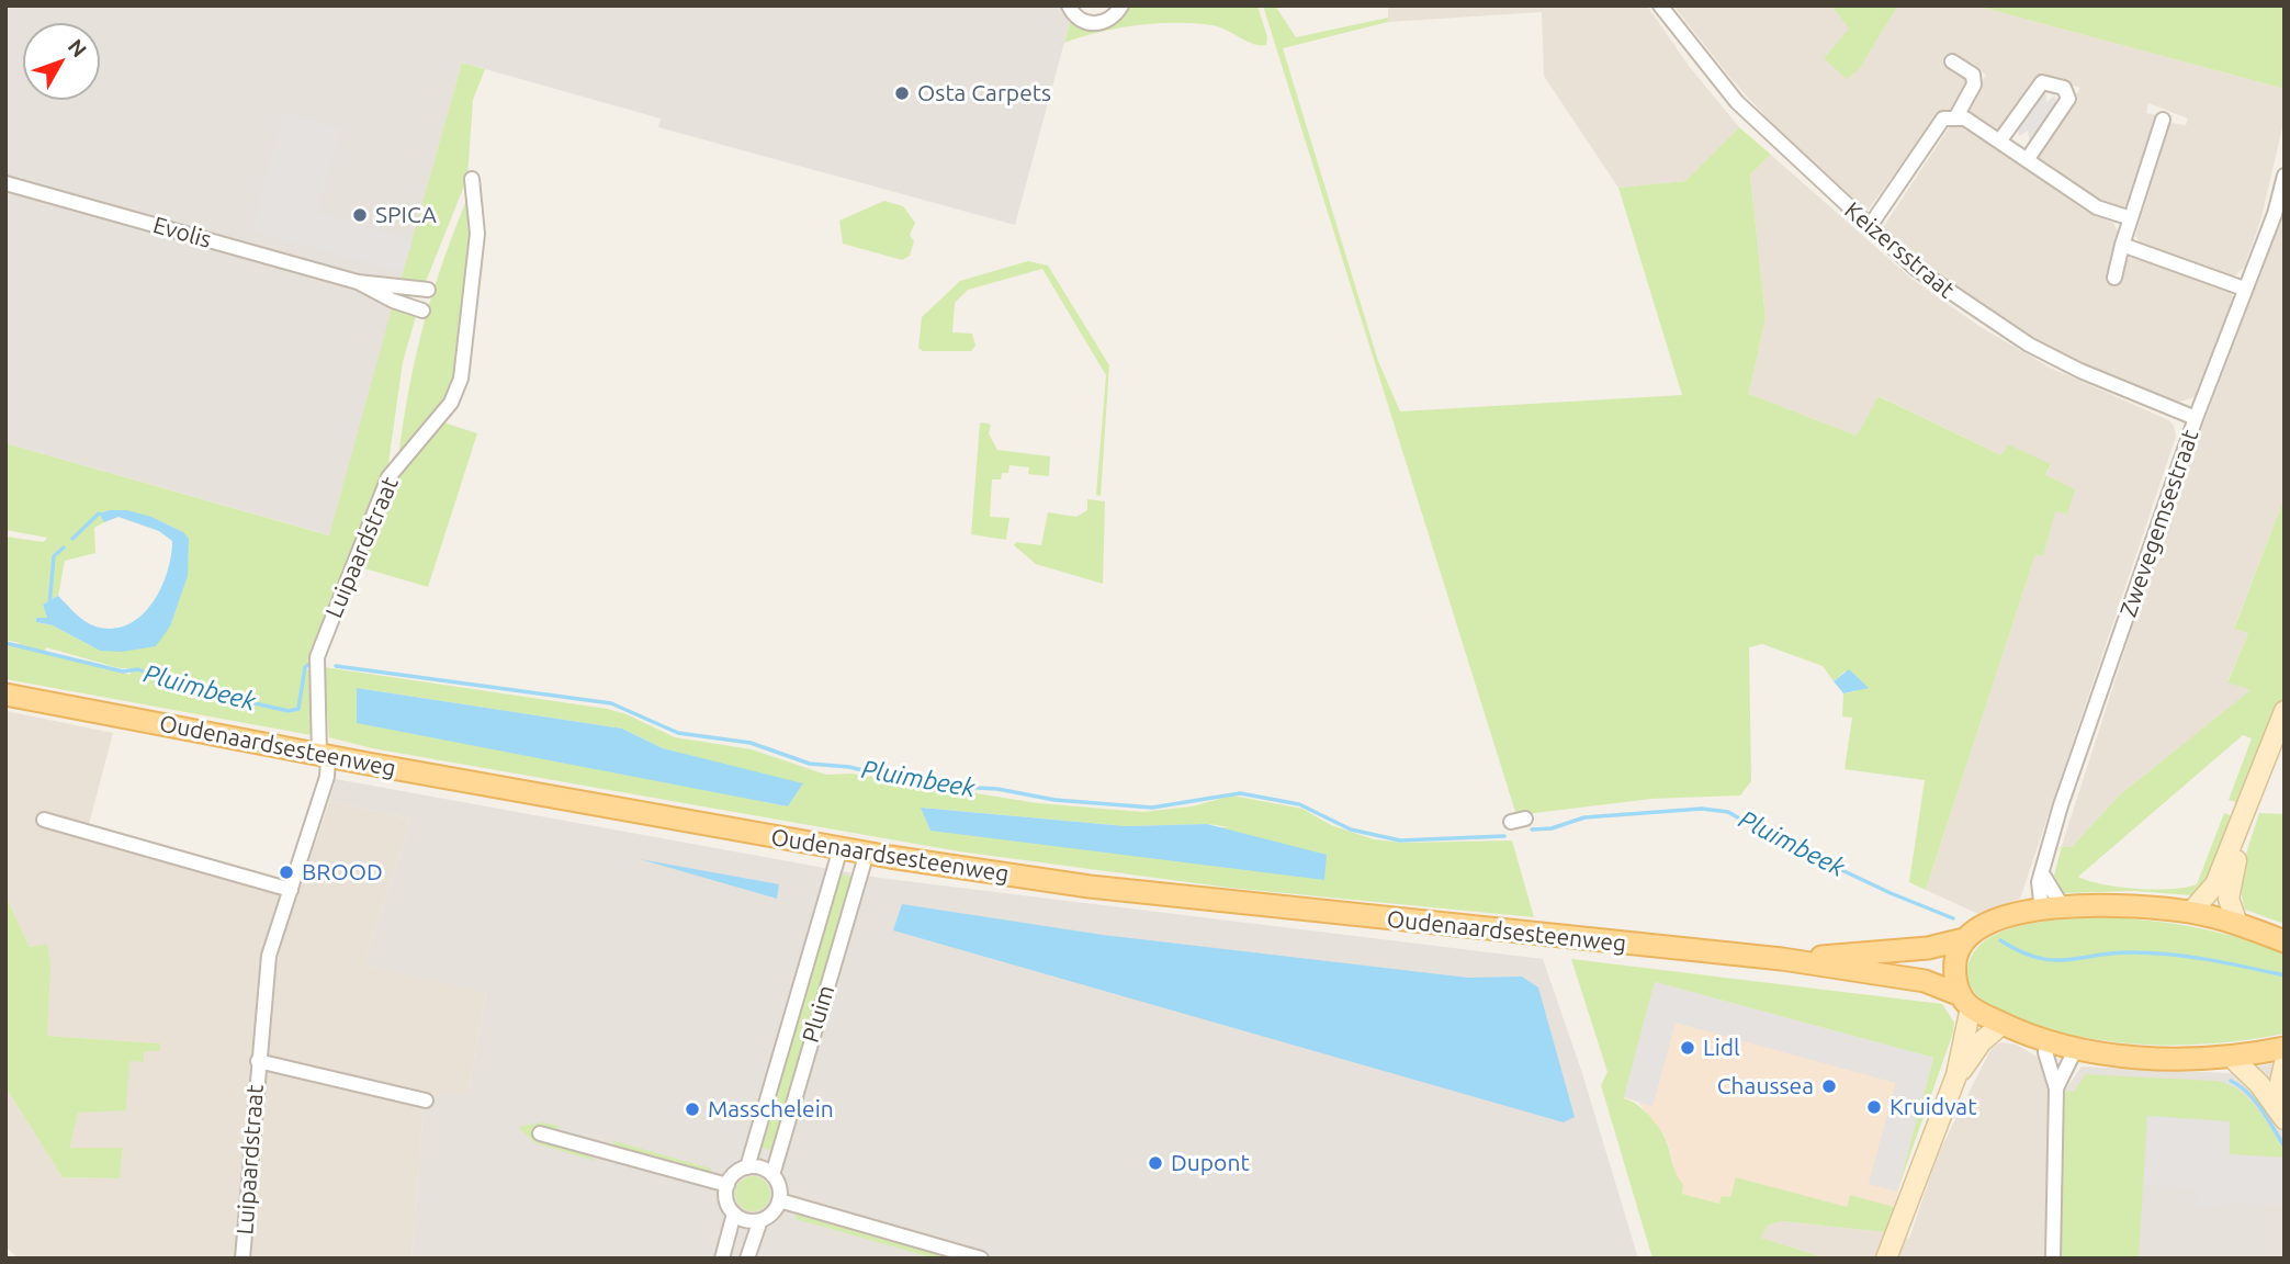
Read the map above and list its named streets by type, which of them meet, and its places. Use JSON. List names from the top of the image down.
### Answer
{
  "streets": {
    "main road": ["Oudenaardsesteenweg"],
    "street": [
      "Evolis",
      "Keizersstraat",
      "Zwevegemsestraat",
      "Luipaardstraat",
      "Pluim"
    ]
  },
  "crossings": [
    ["Keizersstraat", "Zwevegemsestraat"],
    ["Zwevegemsestraat", "Oudenaardsesteenweg"],
    ["Luipaardstraat", "Oudenaardsesteenweg"],
    ["Oudenaardsesteenweg", "Pluim"]
  ],
  "water": ["Pluimbeek"],
  "places": [
    "Osta Carpets",
    "SPICA",
    "BROOD",
    "Lidl",
    "Chaussea",
    "Kruidvat",
    "Masschelein",
    "Dupont"
  ],
  "north": "top right"
}
